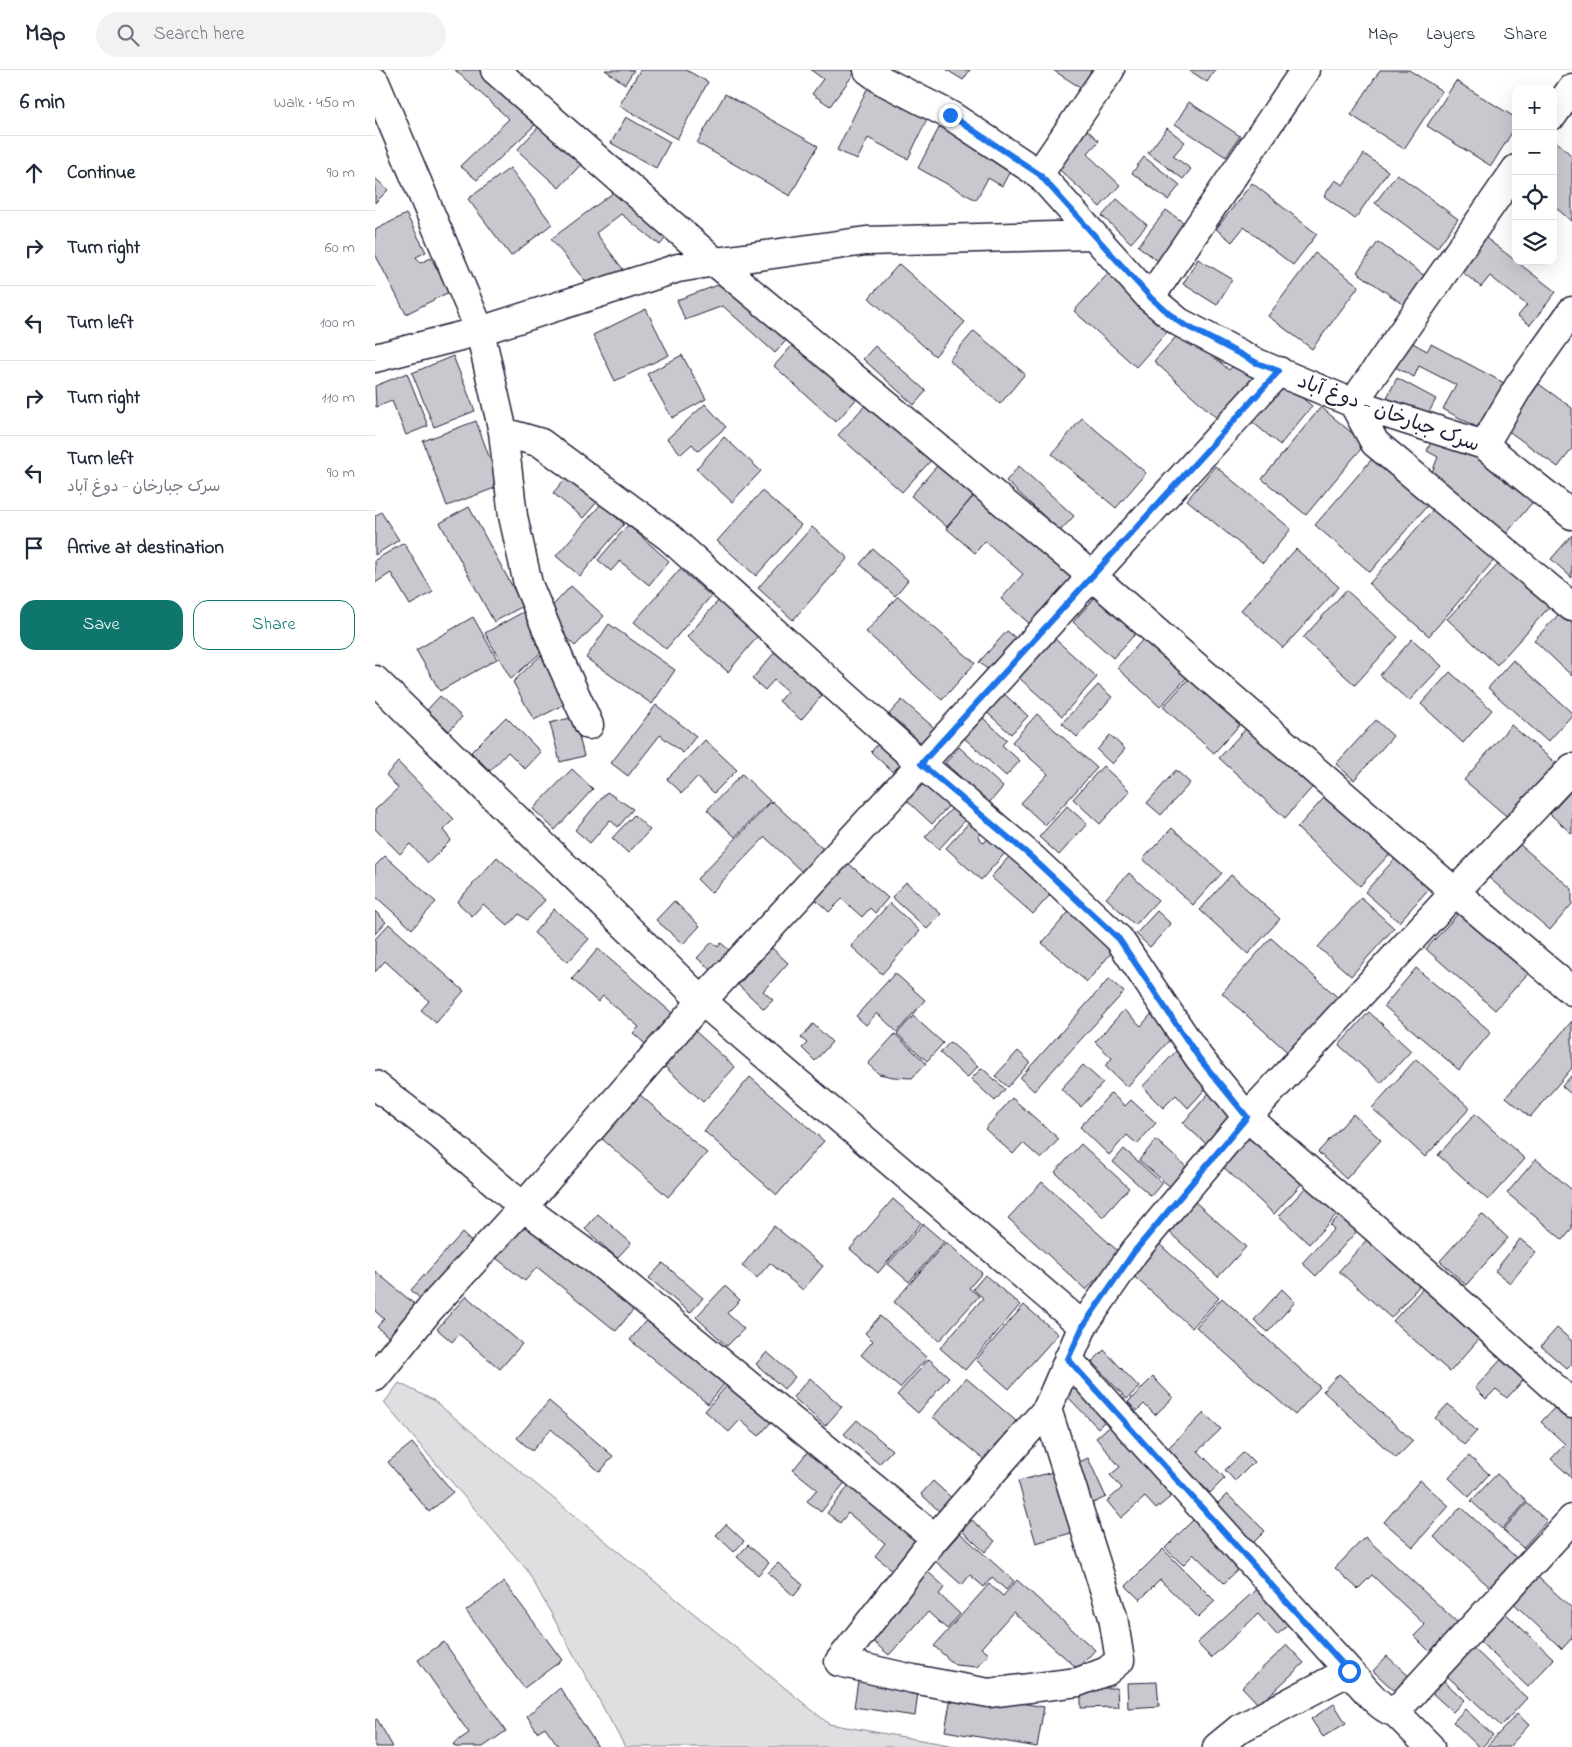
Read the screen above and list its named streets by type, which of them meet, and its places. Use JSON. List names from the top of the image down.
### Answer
{
  "streets": {
    "street": ["سرک جبارخان - دوغ آباد"]
  },
  "page": {
    "header": "Map",
    "search": "Search here",
    "nav": ["Map", "Layers", "Share"],
    "heading": ["6 min", "Walk · 450 m"],
    "map_buttons": ["+", "−"],
    "list": [
      ["Continue", "90 m"],
      ["Turn right", "60 m"],
      ["Turn left", "100 m"],
      ["Turn right", "110 m"],
      ["Turn left", "سرک جبارخان - دوغ آباد", "90 m"],
      "Arrive at destination"
    ],
    "buttons": ["Save", "Share"]
  }
}
